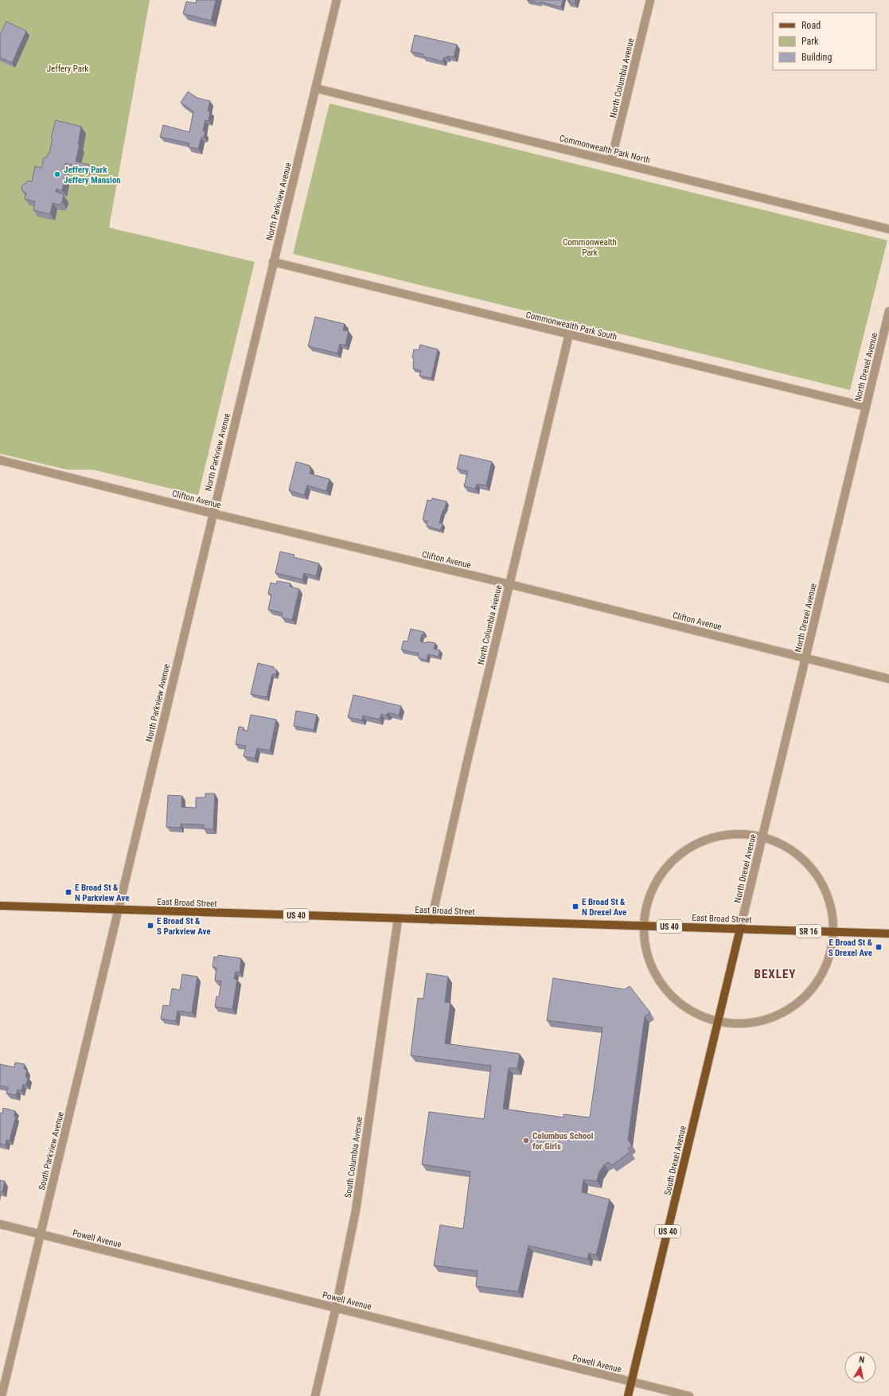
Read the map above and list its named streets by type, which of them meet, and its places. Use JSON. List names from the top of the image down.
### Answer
{
  "streets": {
    "main road": [
      "East Broad Street",
      "US 40",
      "SR 16",
      "South Drexel Avenue"
    ],
    "street": [
      "North Columbia Avenue",
      "Commonwealth Park North",
      "North Parkview Avenue",
      "Commonwealth Park South",
      "North Drexel Avenue",
      "Clifton Avenue",
      "South Parkview Avenue",
      "South Columbia Avenue",
      "Powell Avenue"
    ]
  },
  "crossings": [
    ["North Columbia Avenue", "Commonwealth Park North"],
    ["North Columbia Avenue", "Commonwealth Park South"],
    ["North Columbia Avenue", "Clifton Avenue"],
    ["North Columbia Avenue", "East Broad Street"],
    ["Commonwealth Park North", "North Parkview Avenue"],
    ["North Parkview Avenue", "Commonwealth Park South"],
    ["North Parkview Avenue", "Clifton Avenue"],
    ["North Parkview Avenue", "East Broad Street"],
    ["North Parkview Avenue", "South Parkview Avenue"],
    ["Commonwealth Park South", "North Drexel Avenue"],
    ["North Drexel Avenue", "Clifton Avenue"],
    ["North Drexel Avenue", "East Broad Street"],
    ["North Drexel Avenue", "South Drexel Avenue"],
    ["East Broad Street", "South Parkview Avenue"],
    ["East Broad Street", "South Columbia Avenue"],
    ["East Broad Street", "South Drexel Avenue"],
    ["South Parkview Avenue", "Powell Avenue"],
    ["South Columbia Avenue", "Powell Avenue"],
    ["South Drexel Avenue", "Powell Avenue"]
  ],
  "districts": ["BEXLEY"],
  "parks": ["Jeffery Park", "Commonwealth Park"],
  "places": {
    "other": ["Jeffery Park Jeffery Mansion", "Columbus School for Girls"],
    "transit": [
      "E Broad St & N Parkview Ave",
      "E Broad St & N Drexel Ave",
      "E Broad St & S Parkview Ave",
      "E Broad St & S Drexel Ave"
    ]
  },
  "legend": ["Road", "Park", "Building"],
  "north": "top"
}
